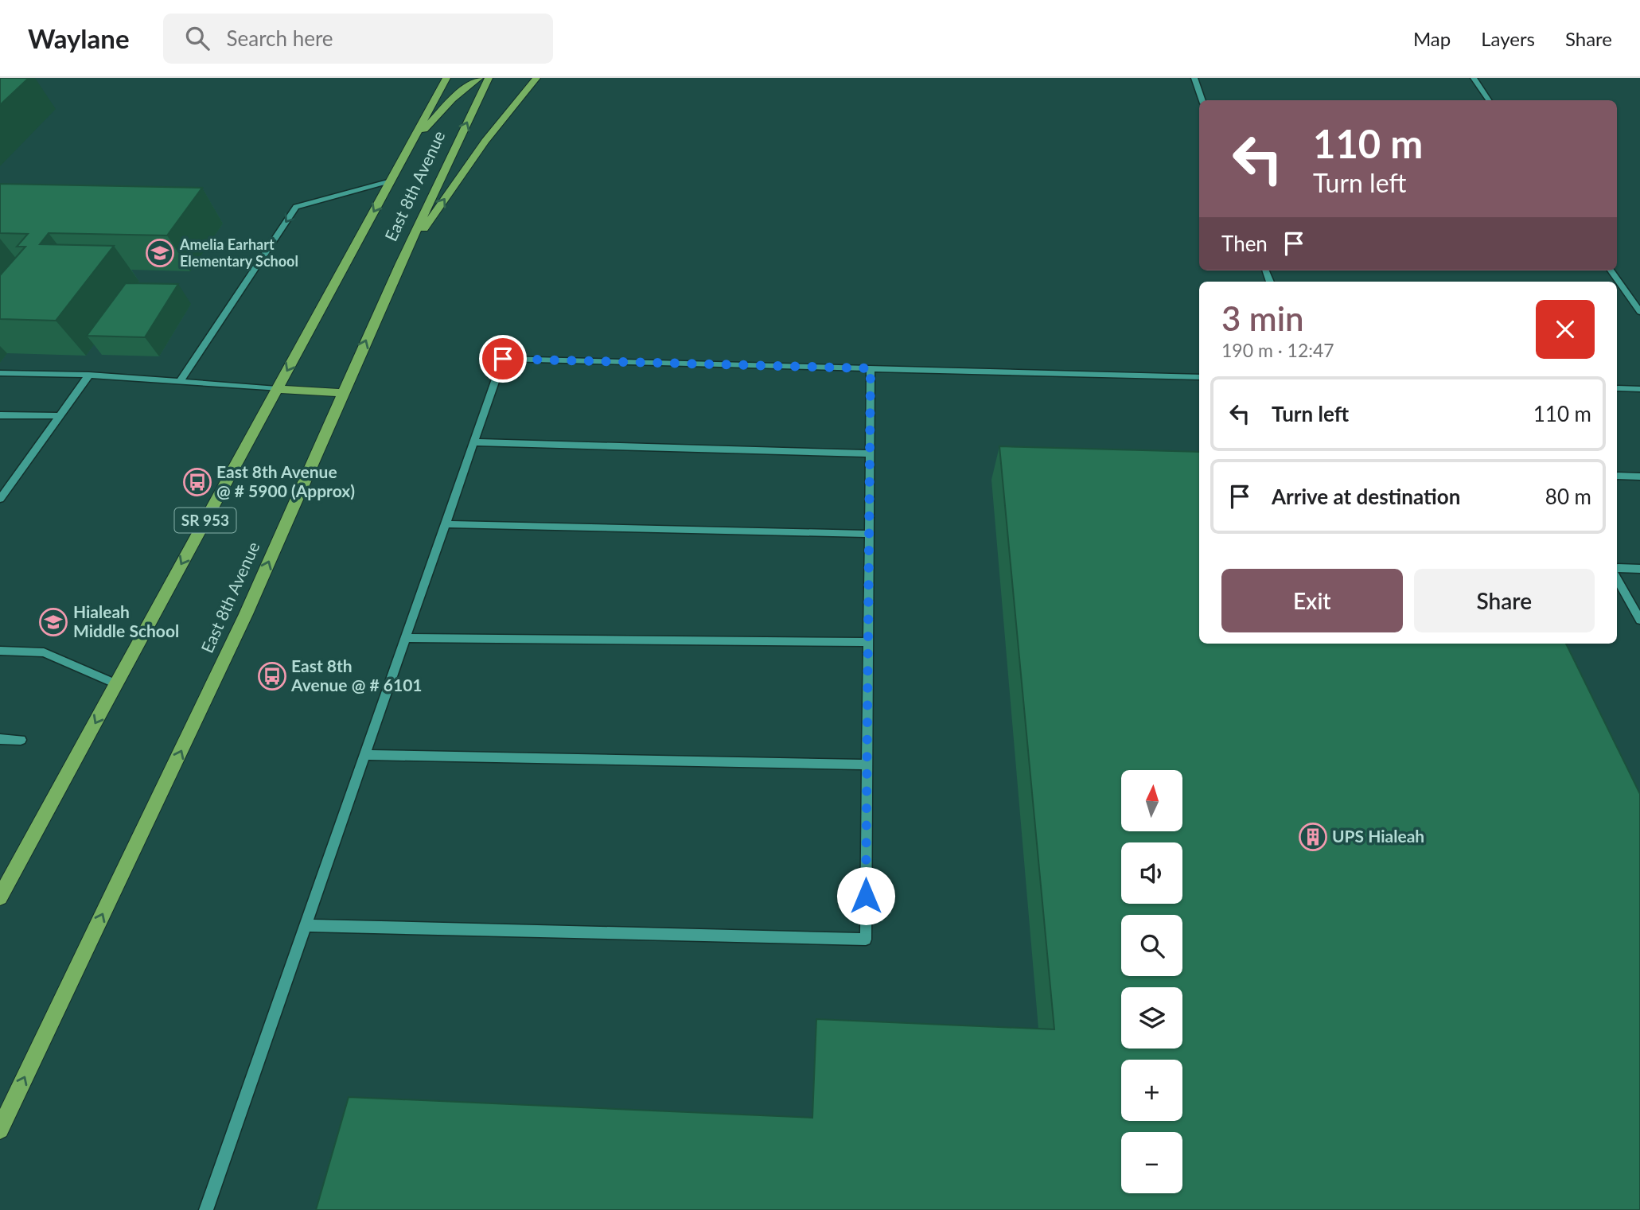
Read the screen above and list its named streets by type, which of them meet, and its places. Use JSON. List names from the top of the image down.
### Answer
{
  "streets": {
    "main road": ["East 8th Avenue", "SR 953"]
  },
  "places": {
    "school or university": ["Amelia Earhart Elementary School", "Hialeah Middle School"],
    "bus stop": ["East 8th Avenue @ # 5900 (Approx)", "East 8th Avenue @ # 6101"],
    "building": ["UPS Hialeah"]
  },
  "north": "top",
  "page": {
    "header": "Waylane",
    "search": "Search here",
    "nav": ["Map", "Layers", "Share"],
    "turn": ["110 m", "Turn left"],
    "then": "Then",
    "heading": ["3 min", "190 m · 12:47"],
    "list": [
      {
        "name": "Turn left",
        "value": "110 m"
      },
      {
        "name": "Arrive at destination",
        "value": "80 m"
      }
    ],
    "buttons": ["Exit", "Share"],
    "map_buttons": ["+", "−"]
  }
}
